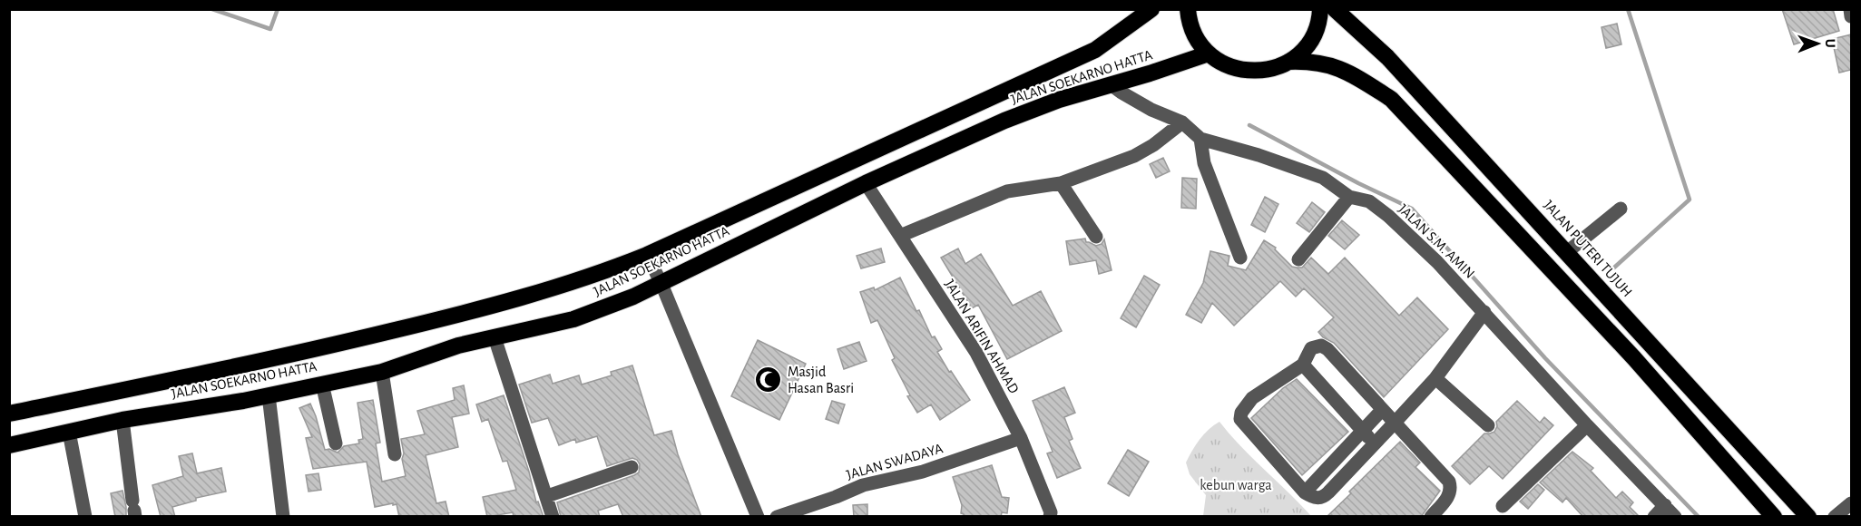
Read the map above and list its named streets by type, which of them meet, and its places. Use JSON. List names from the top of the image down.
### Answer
{
  "streets": {
    "highway": ["JALAN SOEKARNO HATTA", "JALAN PUTERI TUJUH"],
    "street": ["JALAN S.M. AMIN", "JALAN ARIFIN AHMAD", "JALAN SWADAYA"]
  },
  "crossings": [
    ["JALAN SOEKARNO HATTA", "JALAN S.M. AMIN"],
    ["JALAN SOEKARNO HATTA", "JALAN ARIFIN AHMAD"],
    ["JALAN ARIFIN AHMAD", "JALAN SWADAYA"]
  ],
  "parks": ["kebun warga"],
  "places": {
    "mosque": ["Masjid Hasan Basri"]
  },
  "north": "right"
}
